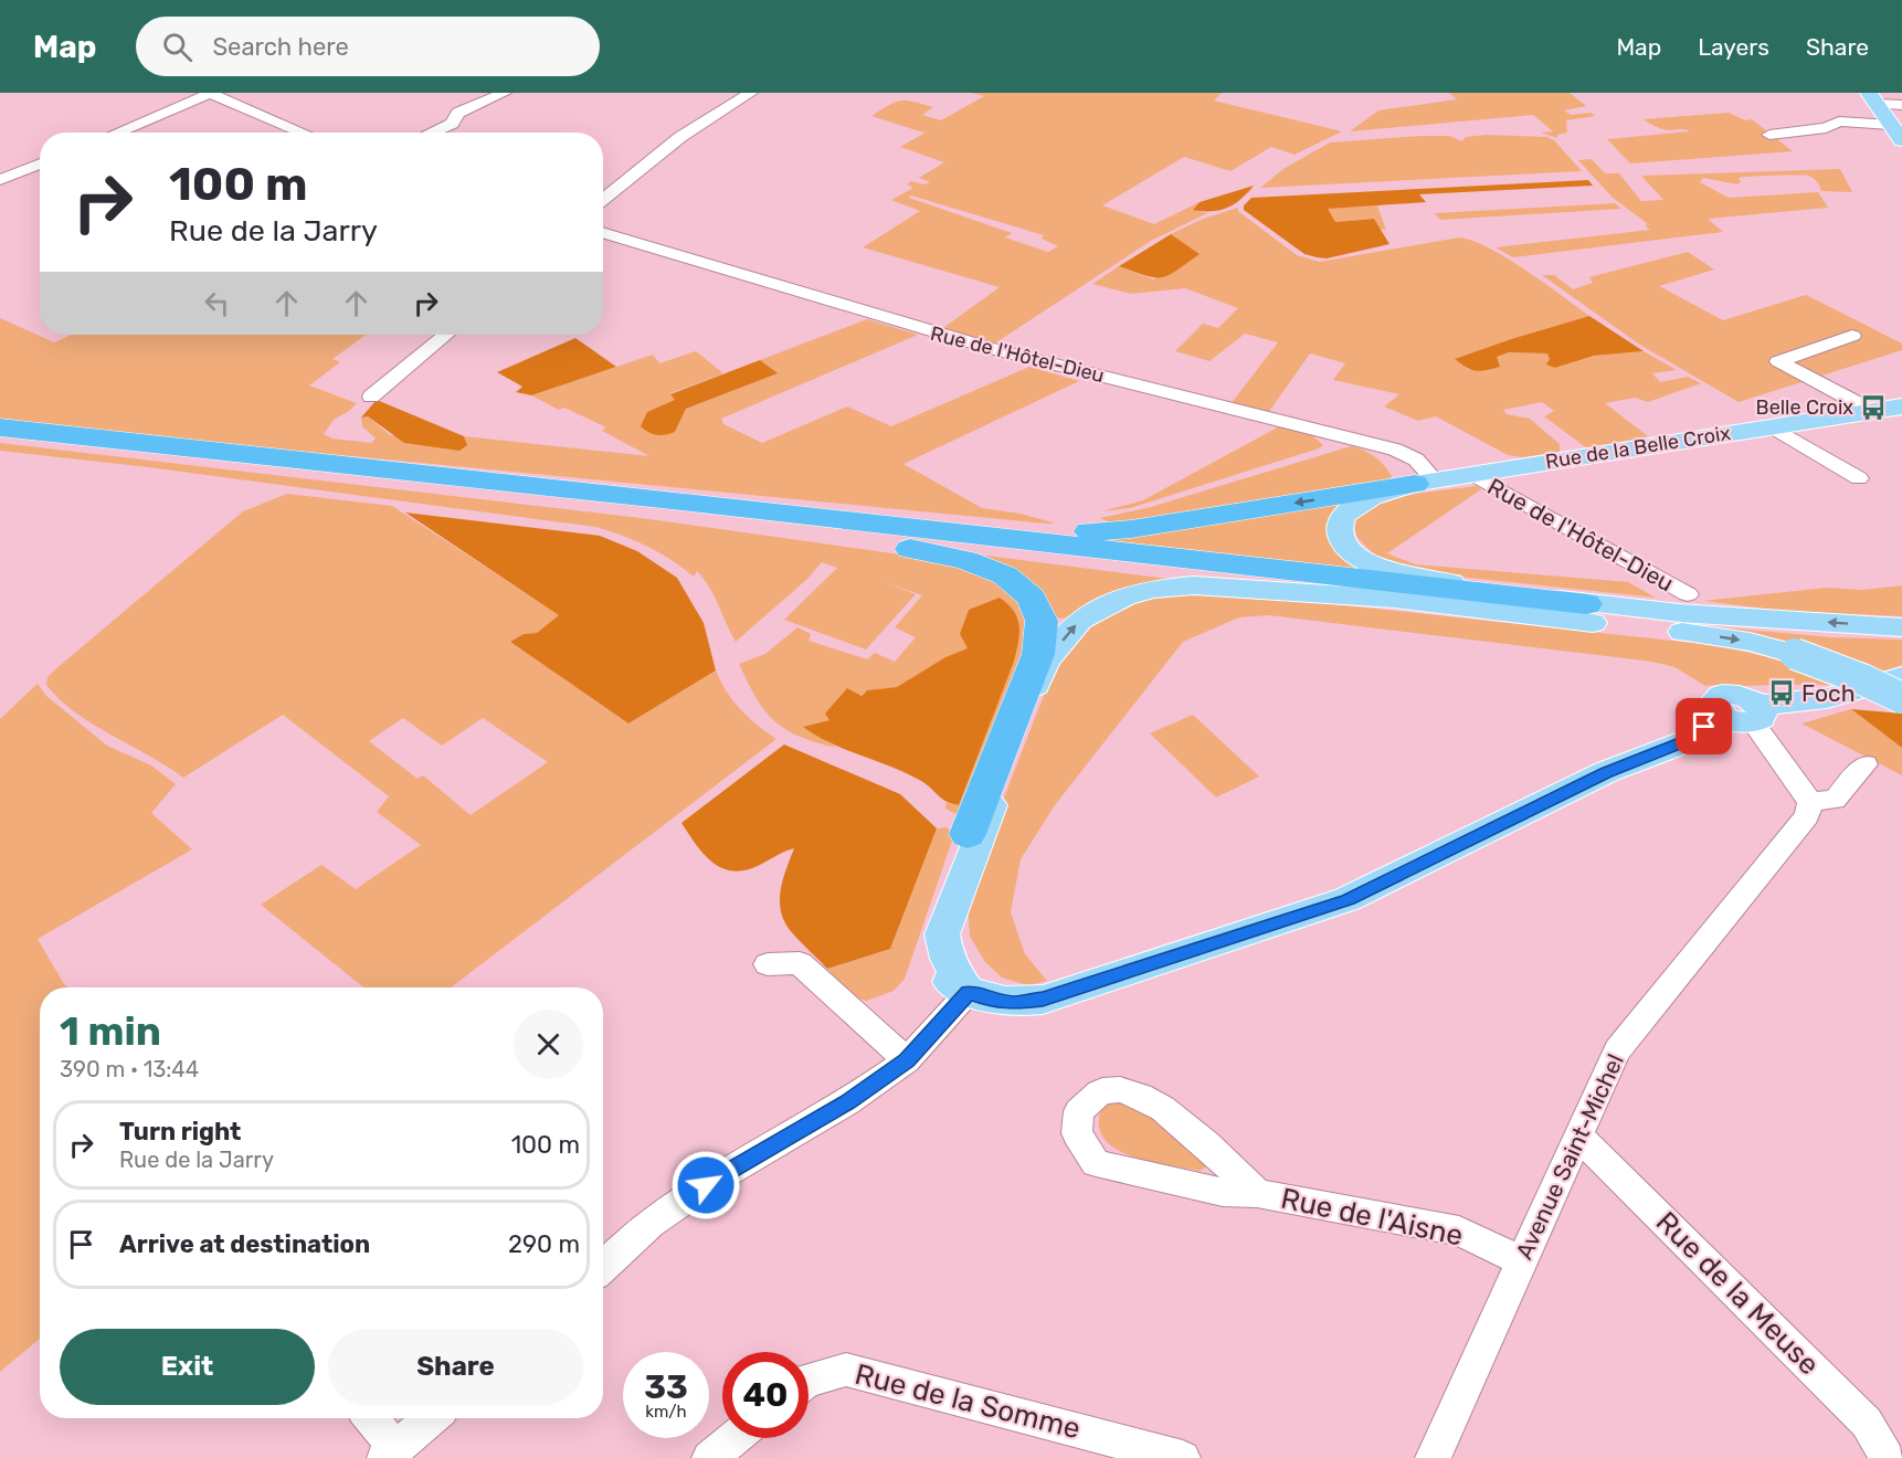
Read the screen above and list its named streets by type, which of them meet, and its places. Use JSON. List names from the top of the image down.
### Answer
{
  "streets": {
    "main road": ["Rue de la Belle Croix"],
    "street": [
      "Rue de l'Hôtel-Dieu",
      "Avenue Saint-Michel",
      "Rue de l'Aisne",
      "Rue de la Meuse",
      "Rue de la Somme"
    ]
  },
  "crossings": [
    ["Rue de l'Hôtel-Dieu", "Rue de la Belle Croix"],
    ["Avenue Saint-Michel", "Rue de l'Aisne"],
    ["Avenue Saint-Michel", "Rue de la Meuse"]
  ],
  "places": {
    "bus stop": ["Belle Croix", "Foch"]
  },
  "page": {
    "header": "Map",
    "search": "Search here",
    "nav": ["Map", "Layers", "Share"],
    "turn": ["100 m", "Rue de la Jarry"],
    "heading": ["1 min", "390 m · 13:44"],
    "list": [
      {
        "name": "Turn right",
        "note": "Rue de la Jarry",
        "value": "100 m"
      },
      {
        "name": "Arrive at destination",
        "value": "290 m"
      }
    ],
    "buttons": ["Exit", "Share"],
    "speed": "33 km/h",
    "limit": "40"
  }
}
